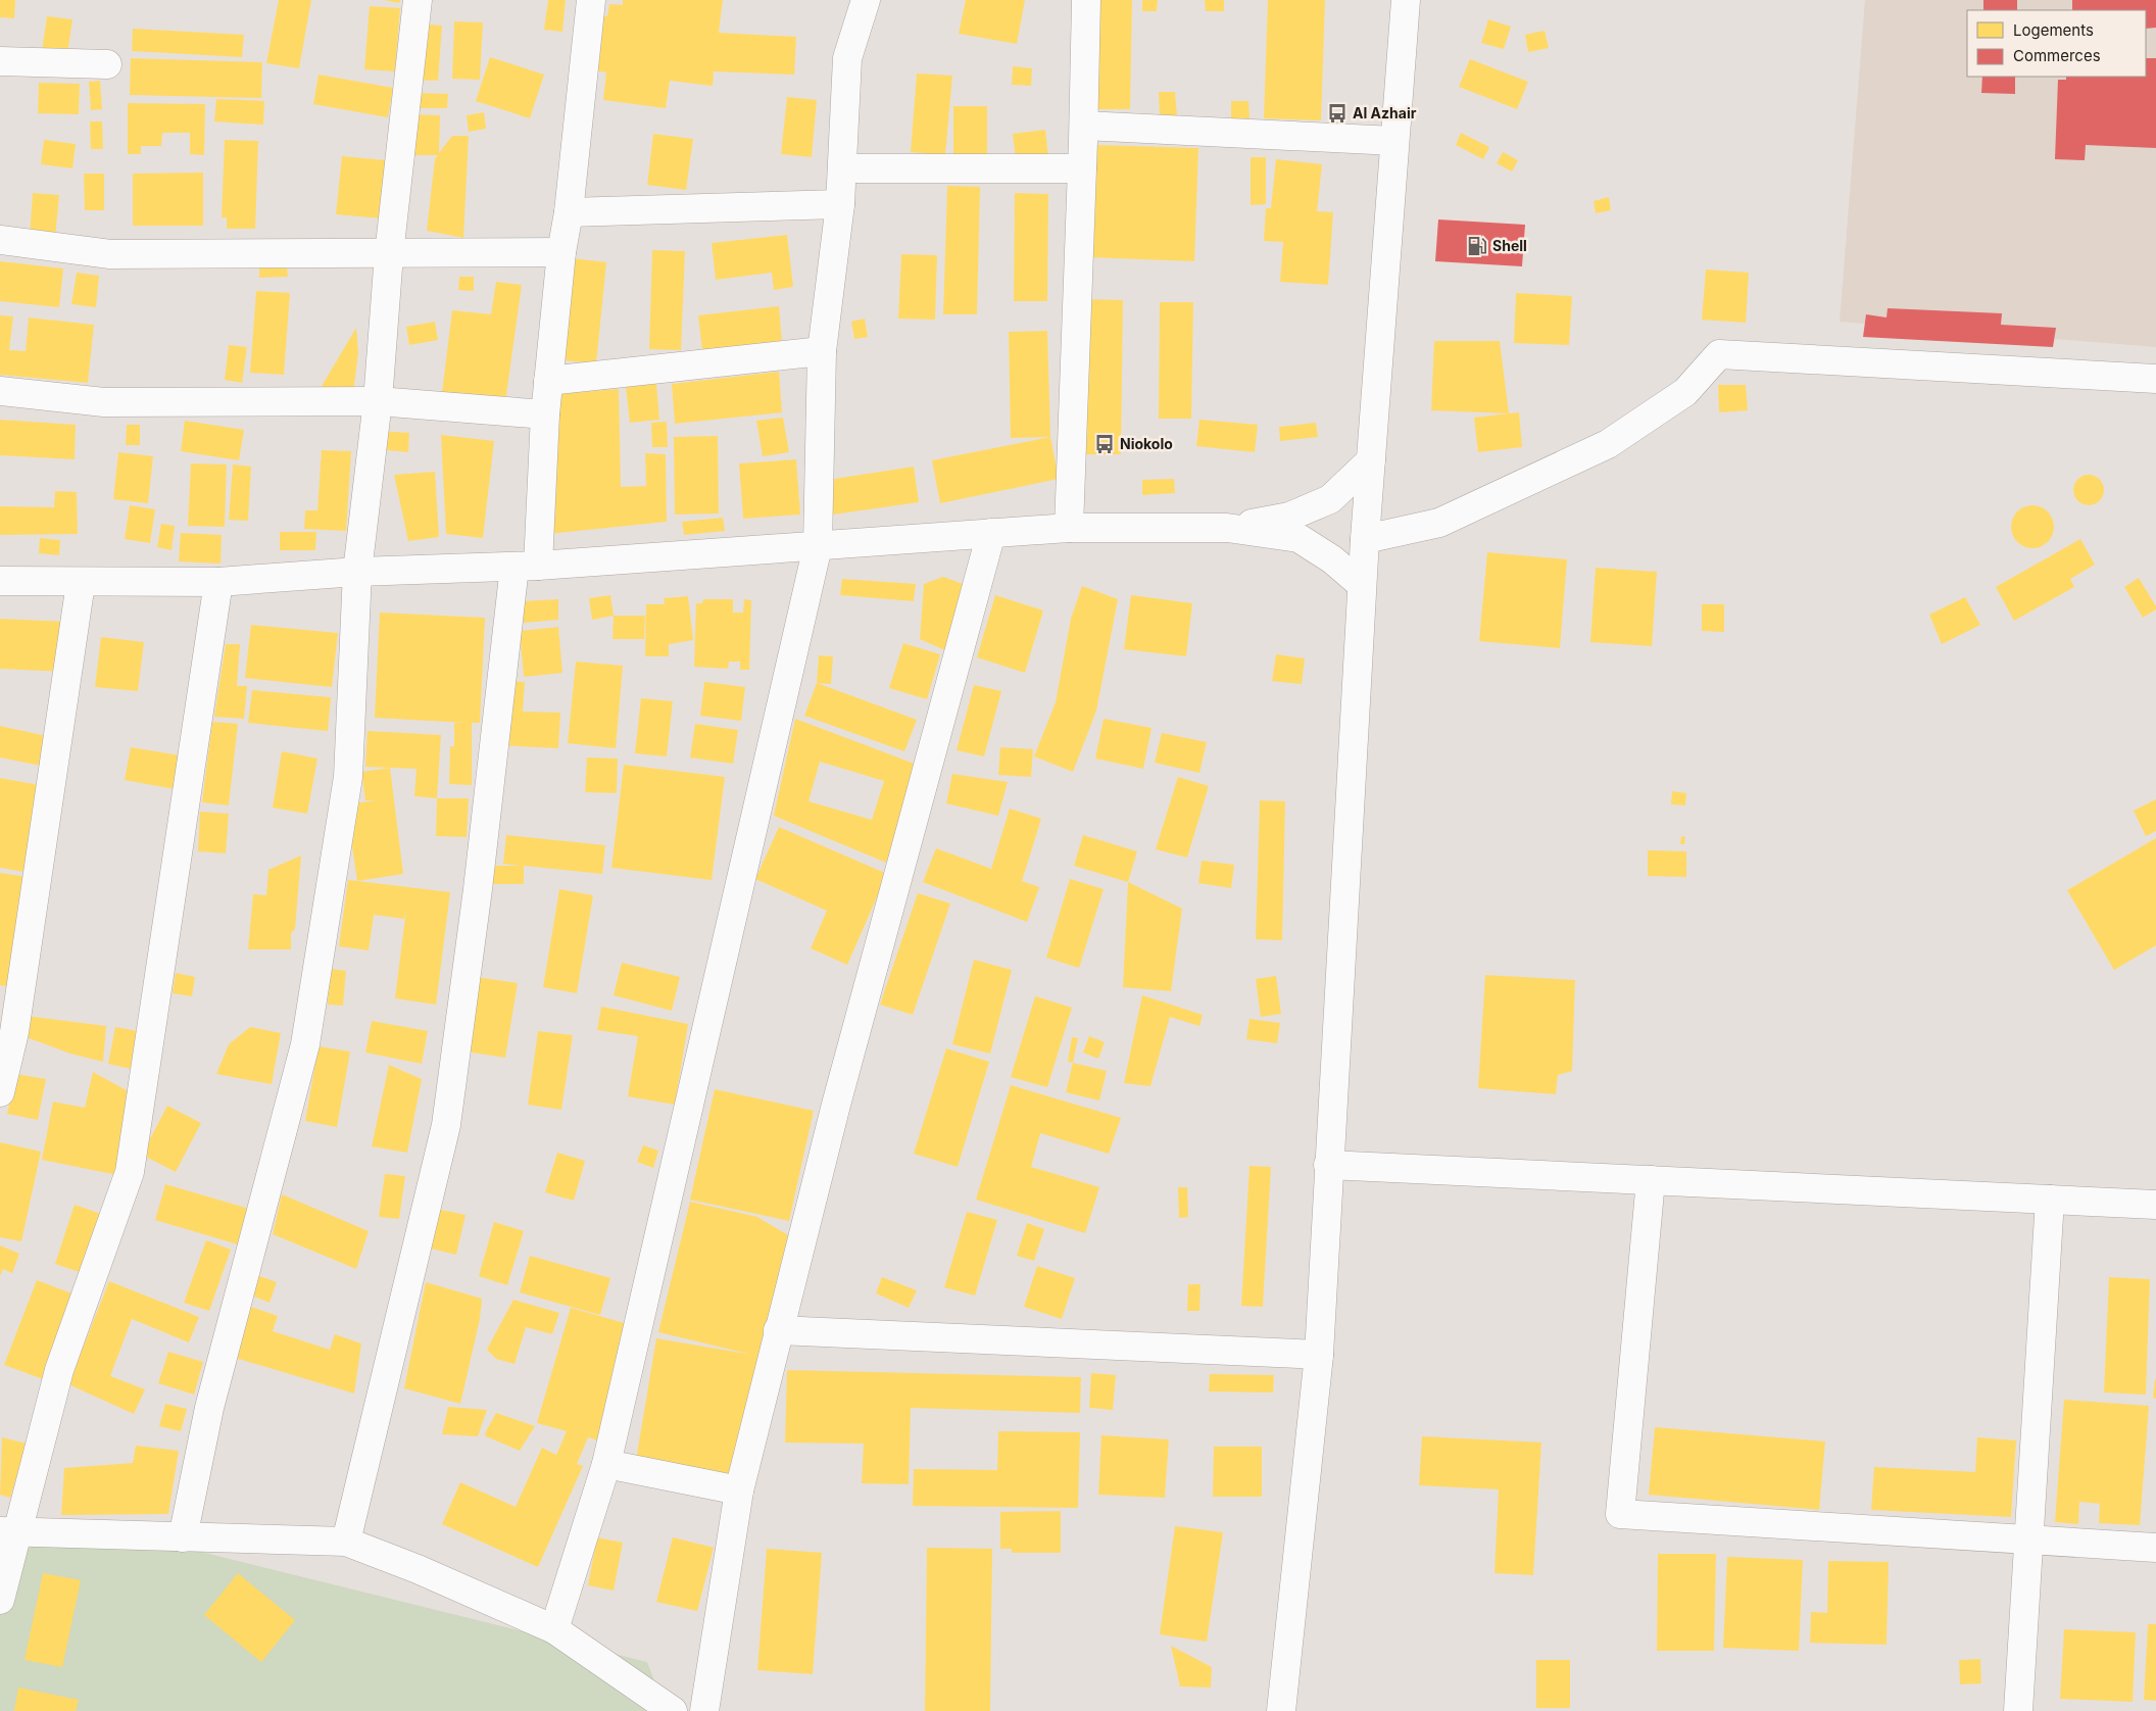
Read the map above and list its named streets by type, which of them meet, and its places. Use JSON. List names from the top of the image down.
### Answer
{
  "places": {
    "bus stop": ["Al Azhair", "Niokolo"],
    "fuel station": ["Shell"]
  },
  "legend": ["Logements", "Commerces"]
}
